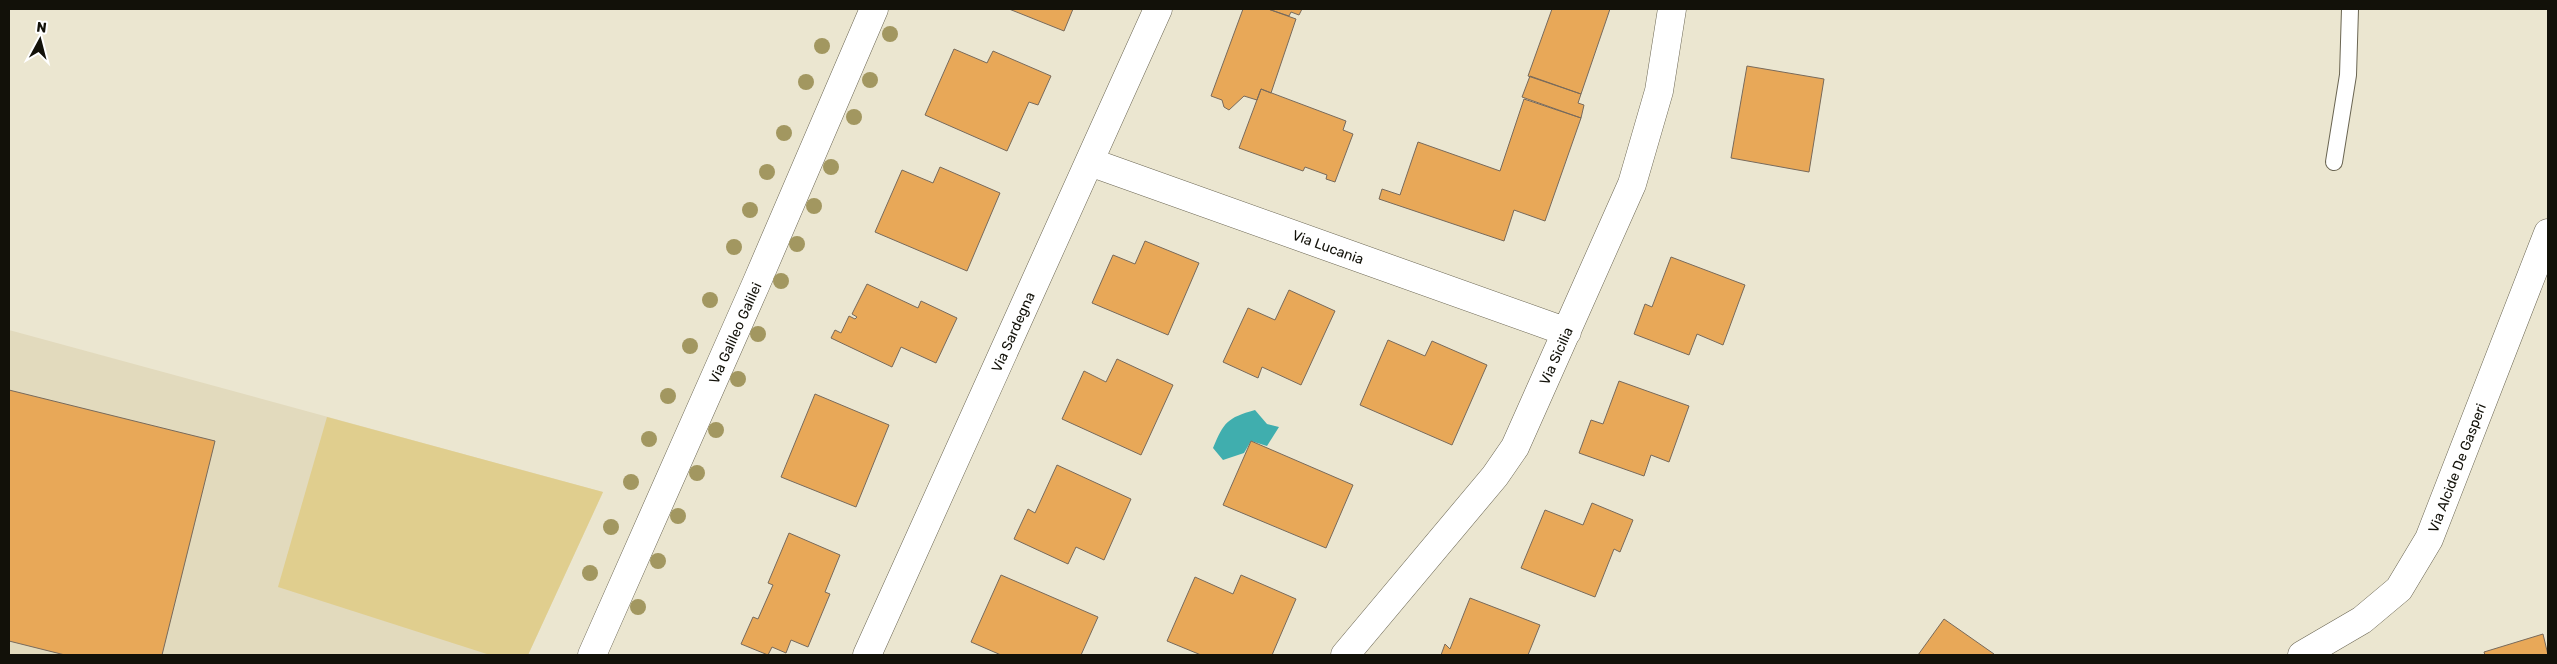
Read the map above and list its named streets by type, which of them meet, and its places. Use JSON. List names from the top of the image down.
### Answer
{
  "streets": {
    "street": [
      "Via Lucania",
      "Via Sardegna",
      "Via Galileo Galilei",
      "Via Sicilia",
      "Via Alcide De Gasperi"
    ]
  },
  "crossings": [
    ["Via Lucania", "Via Sardegna"],
    ["Via Lucania", "Via Sicilia"]
  ],
  "north": "top"
}
